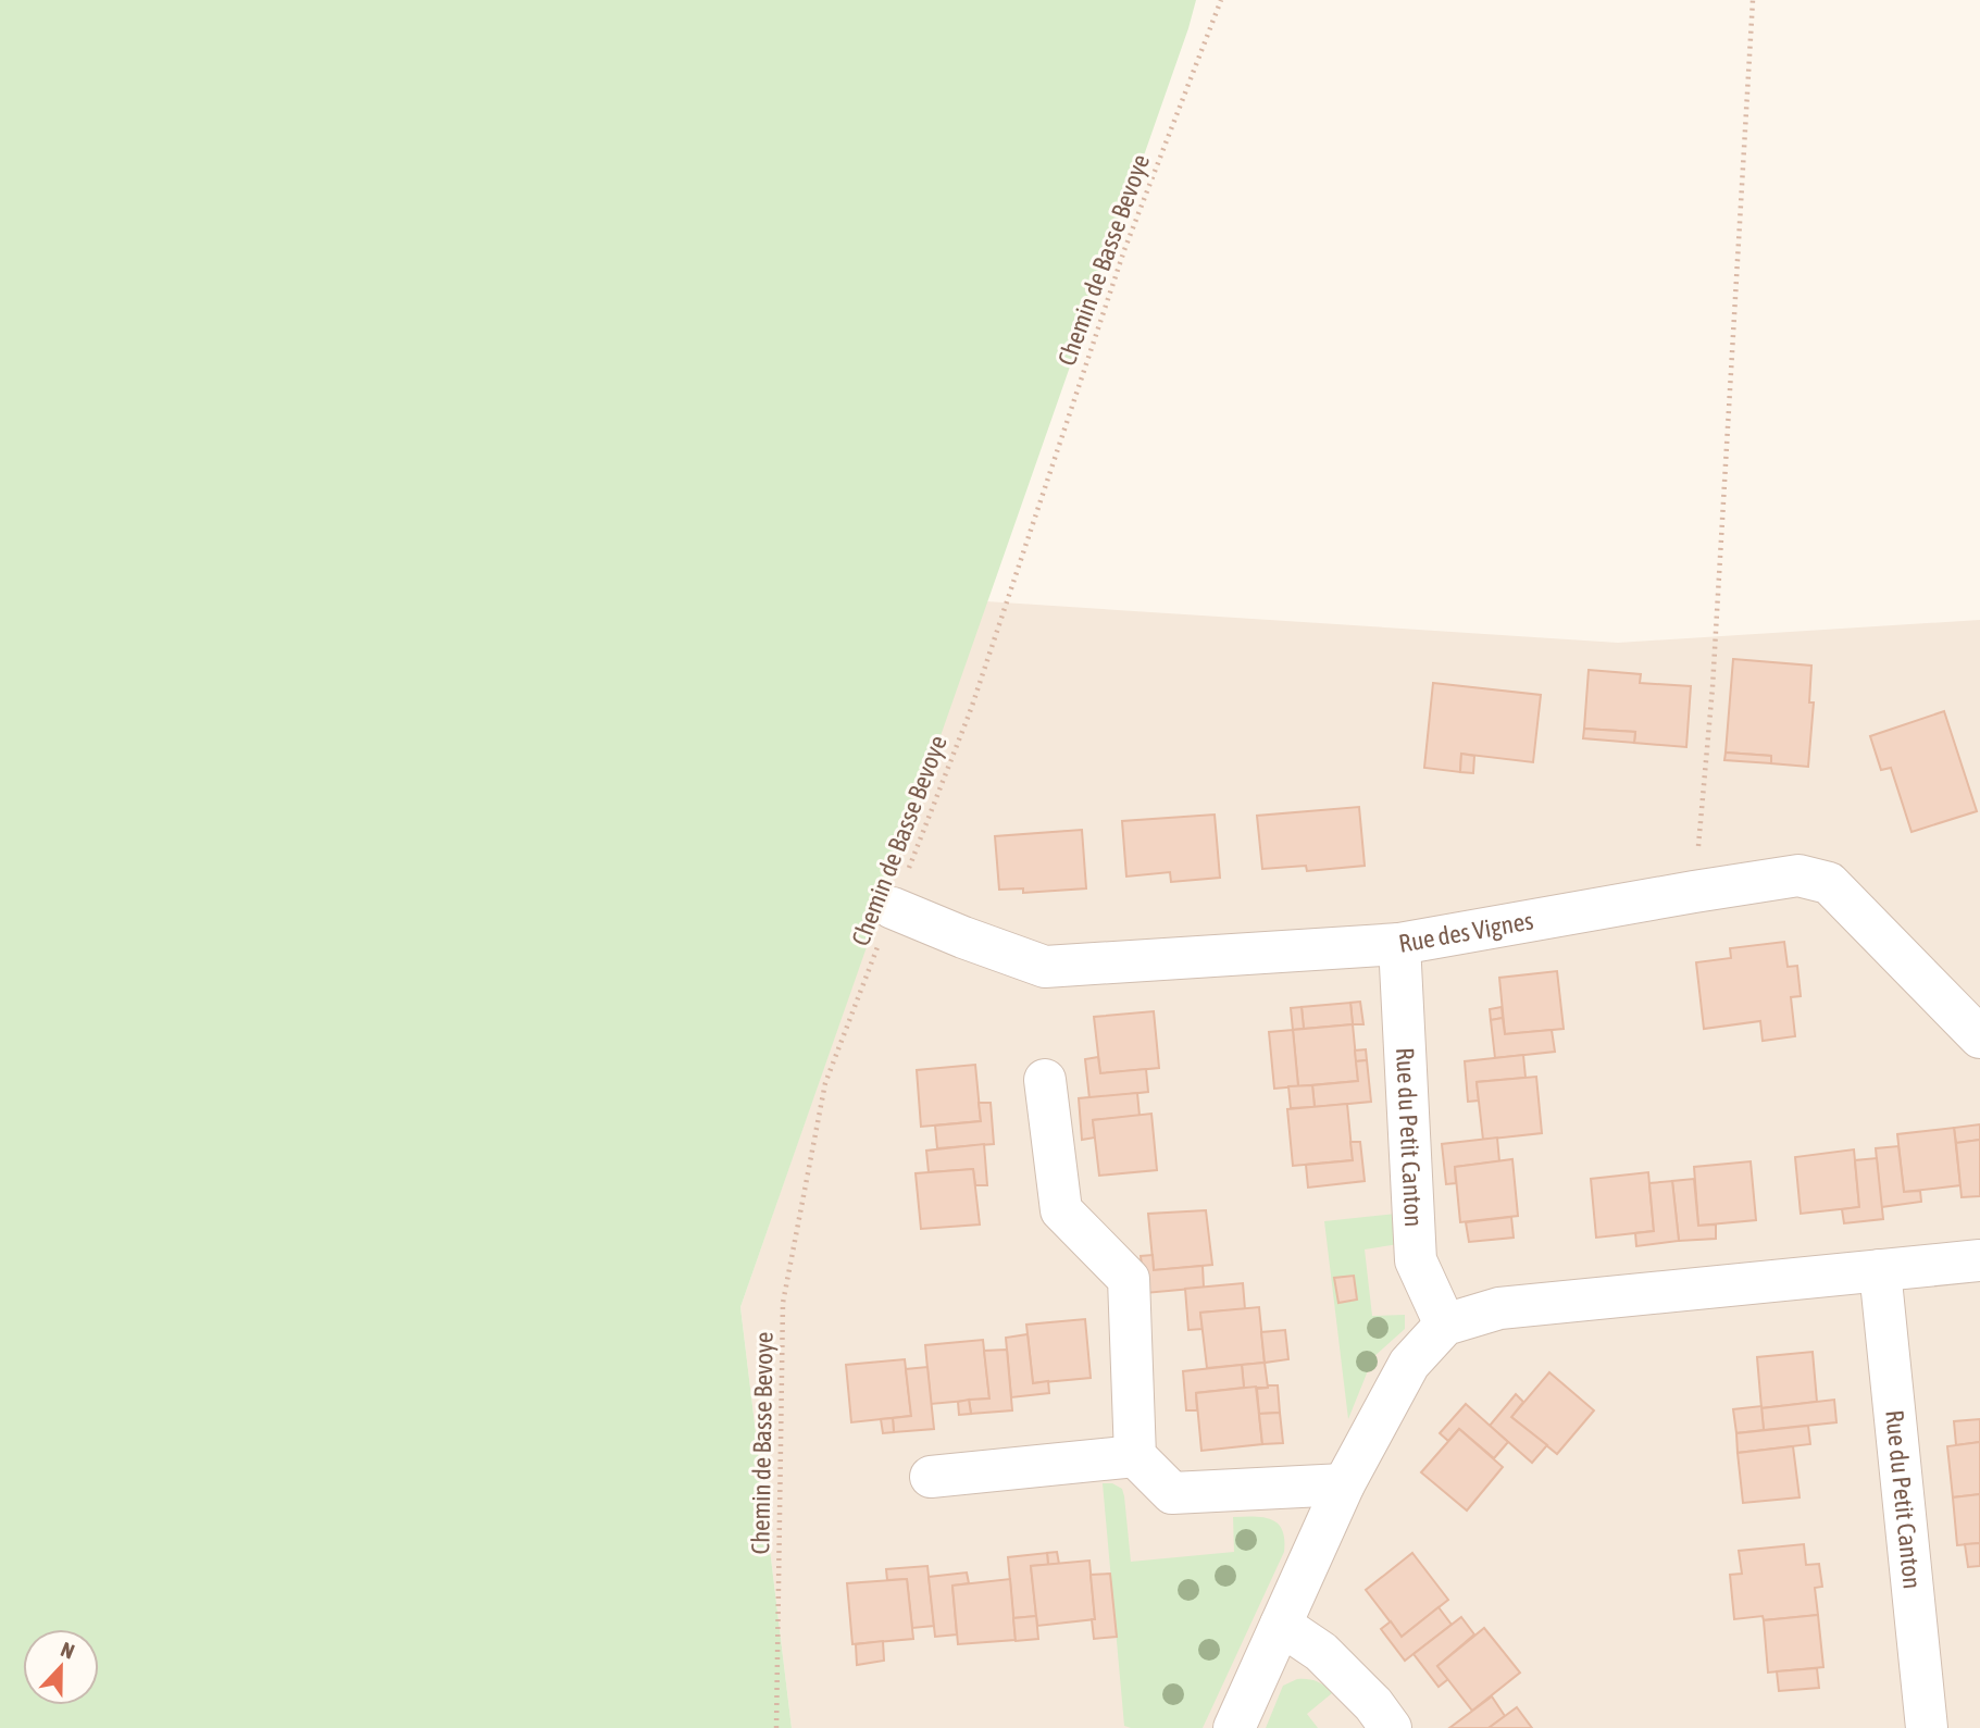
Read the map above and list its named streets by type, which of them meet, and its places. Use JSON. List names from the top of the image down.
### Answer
{
  "streets": {
    "street": ["Rue des Vignes", "Rue du Petit Canton"],
    "path": ["Chemin de Basse Bevoye"]
  },
  "crossings": [
    ["Chemin de Basse Bevoye", "Rue des Vignes"],
    ["Rue des Vignes", "Rue du Petit Canton"]
  ],
  "north": "top"
}
